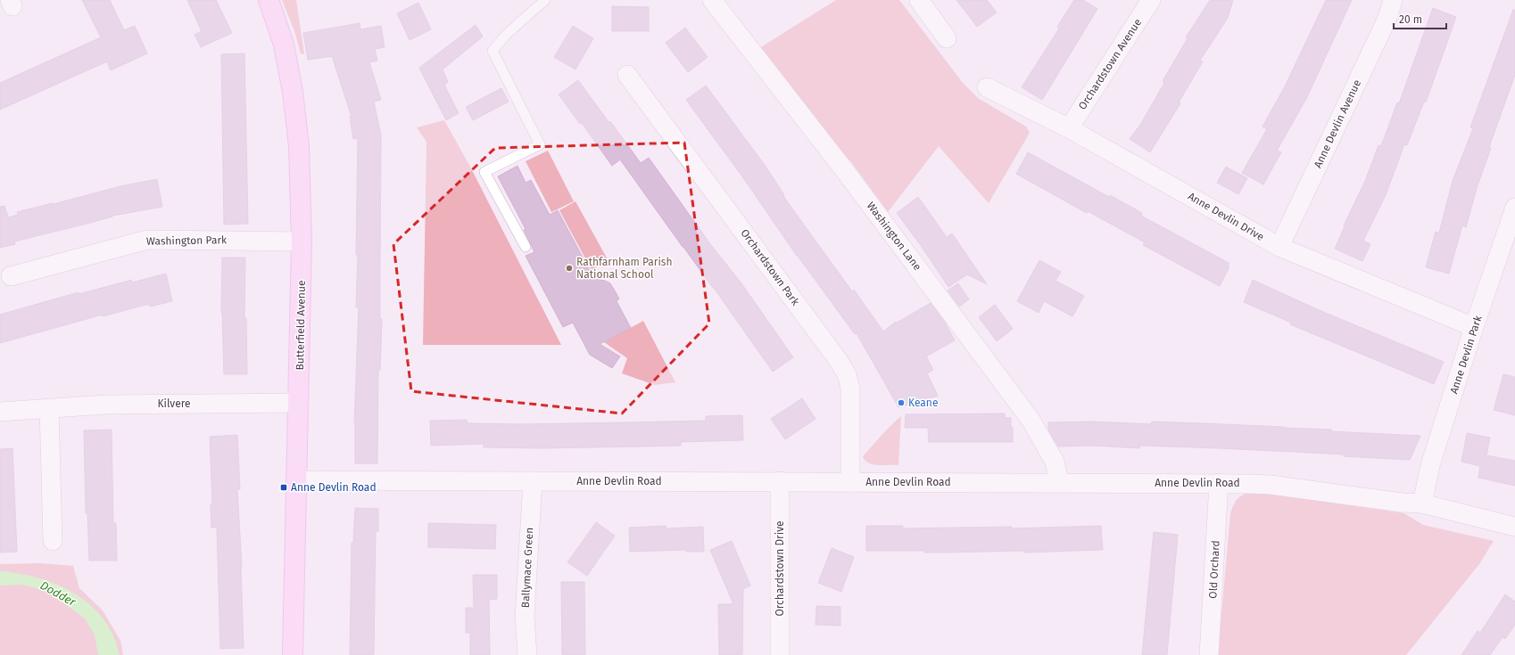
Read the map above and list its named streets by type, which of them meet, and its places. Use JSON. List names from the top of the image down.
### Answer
{
  "streets": {
    "main road": ["Butterfield Avenue"],
    "street": [
      "Orchardstown Avenue",
      "Anne Devlin Avenue",
      "Anne Devlin Drive",
      "Washington Lane",
      "Washington Park",
      "Orchardstown Park",
      "Anne Devlin Park",
      "Kilvere",
      "Anne Devlin Road",
      "Ballymace Green",
      "Orchardstown Drive",
      "Old Orchard"
    ]
  },
  "crossings": [
    ["Orchardstown Avenue", "Anne Devlin Drive"],
    ["Anne Devlin Avenue", "Anne Devlin Drive"],
    ["Anne Devlin Drive", "Anne Devlin Park"],
    ["Washington Lane", "Anne Devlin Road"],
    ["Washington Park", "Butterfield Avenue"],
    ["Orchardstown Park", "Anne Devlin Road"],
    ["Butterfield Avenue", "Kilvere"],
    ["Butterfield Avenue", "Anne Devlin Road"],
    ["Anne Devlin Park", "Anne Devlin Road"],
    ["Anne Devlin Road", "Ballymace Green"],
    ["Anne Devlin Road", "Orchardstown Drive"],
    ["Anne Devlin Road", "Old Orchard"]
  ],
  "water": ["Dodder"],
  "places": {
    "other": ["Rathfarnham Parish National School", "Keane"],
    "transit": ["Anne Devlin Road"]
  },
  "scale_bar": "20 m"
}
